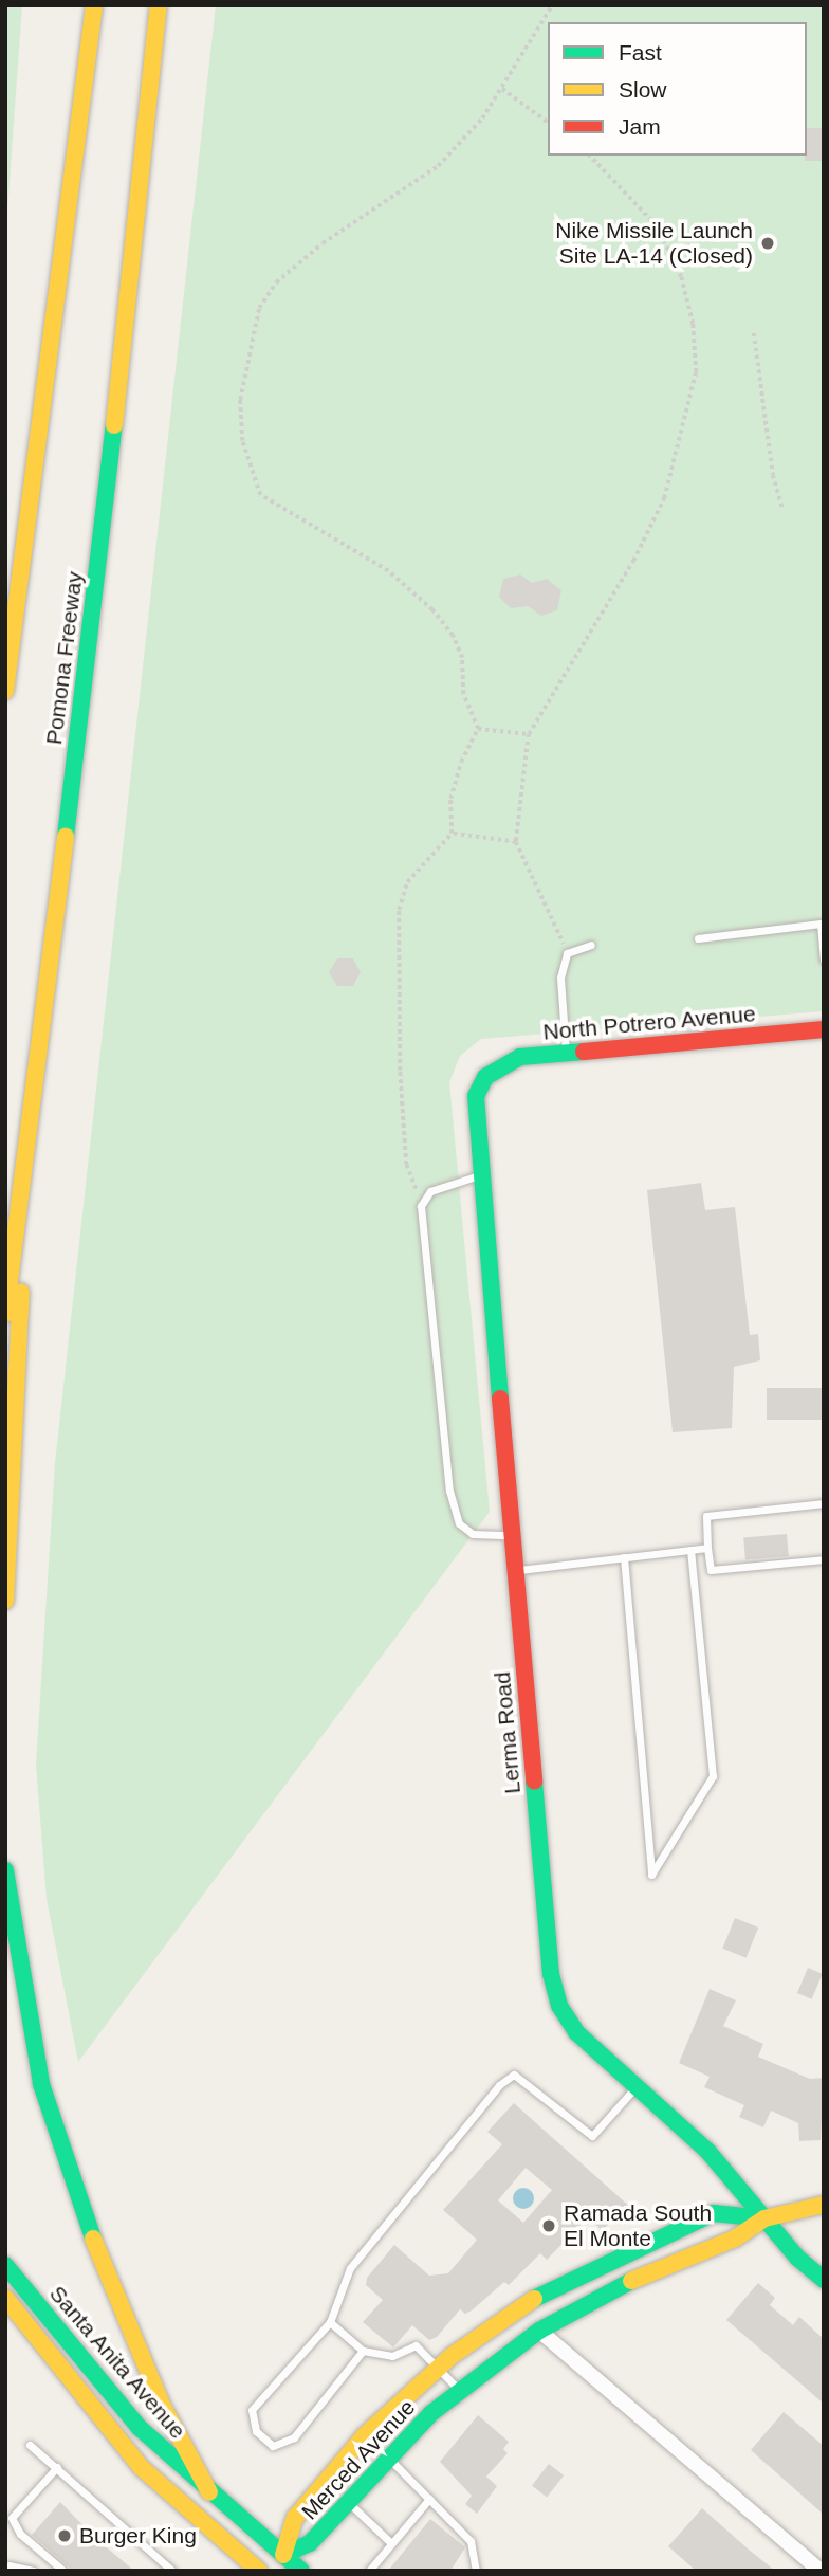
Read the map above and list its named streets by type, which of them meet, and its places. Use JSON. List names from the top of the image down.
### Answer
{
  "streets": {
    "main road": [
      "Pomona Freeway",
      "North Potrero Avenue",
      "Lerma Road",
      "Santa Anita Avenue",
      "Merced Avenue"
    ]
  },
  "crossings": [
    ["North Potrero Avenue", "Lerma Road"],
    ["Lerma Road", "Merced Avenue"],
    ["Santa Anita Avenue", "Merced Avenue"]
  ],
  "places": ["Nike Missile Launch Site LA-14 (Closed)", "Ramada South El Monte", "Burger King"],
  "legend": ["Fast", "Slow", "Jam"]
}
